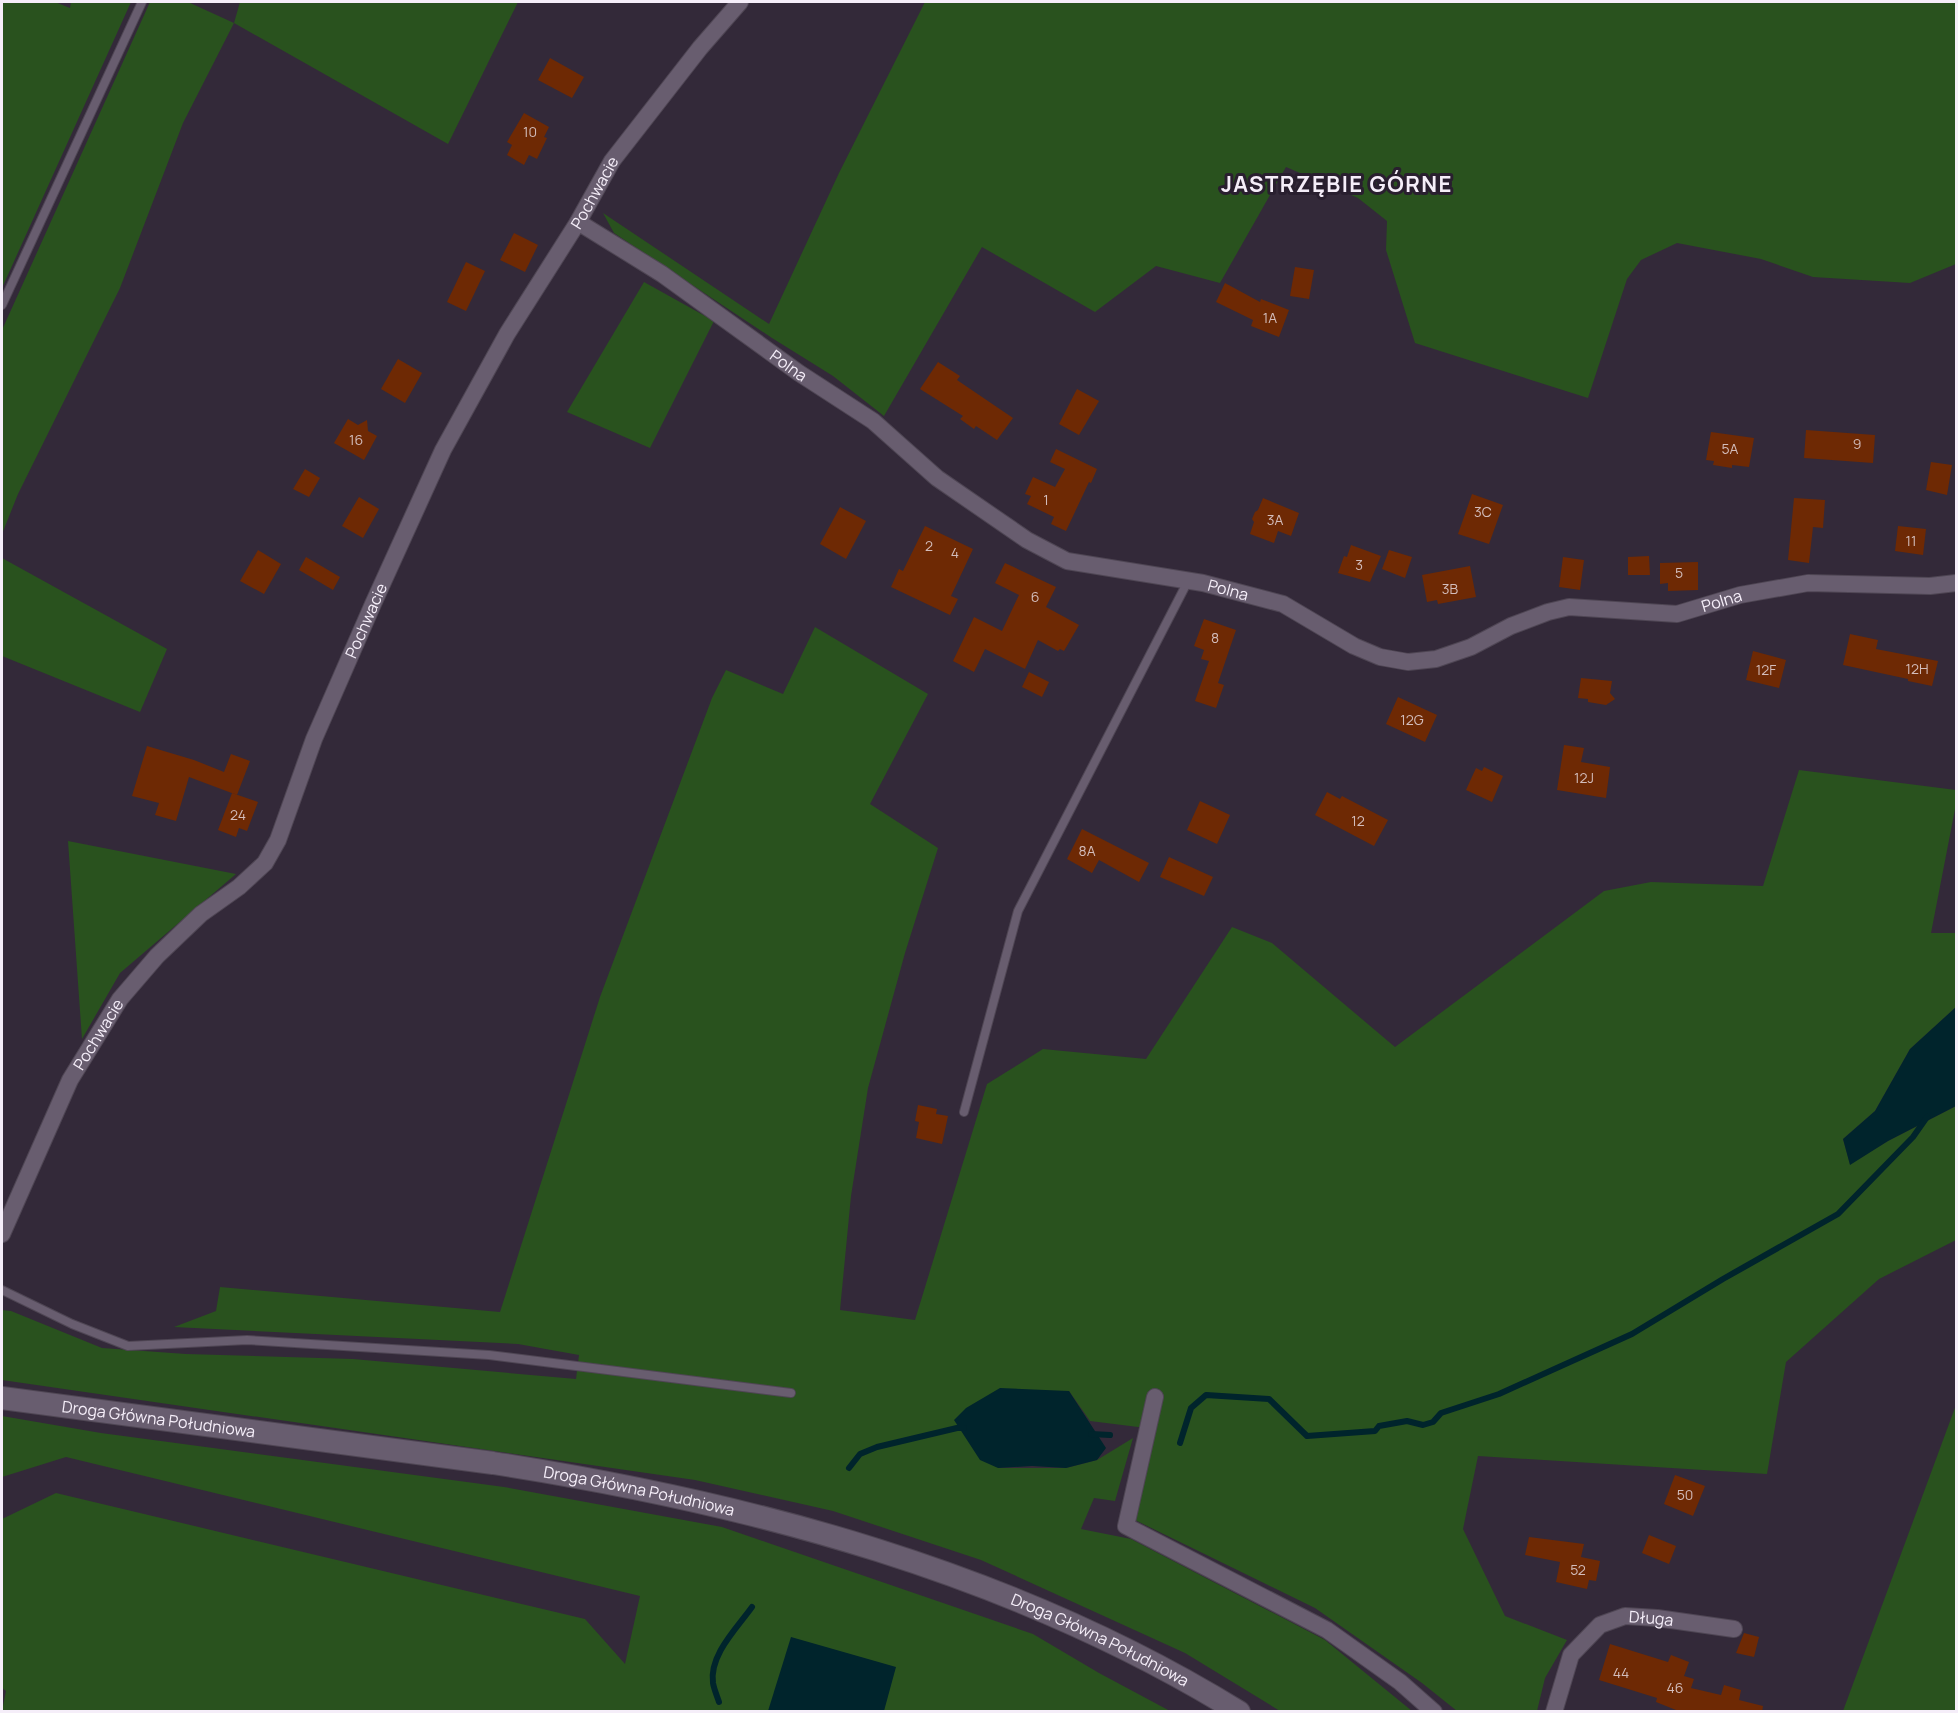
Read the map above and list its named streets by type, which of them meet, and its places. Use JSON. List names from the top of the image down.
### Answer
{
  "streets": {
    "main road": ["Droga Główna Południowa"],
    "street": ["Pochwacie", "Polna", "Długa"]
  },
  "crossings": [
    ["Pochwacie", "Polna"]
  ],
  "districts": ["JASTRZĘBIE GÓRNE"],
  "house_numbers": [
    "10",
    "1A",
    "16",
    "9",
    "5A",
    "1",
    "3C",
    "3A",
    "11",
    "2",
    "4",
    "3",
    "5",
    "3B",
    "6",
    "8",
    "12H",
    "12F",
    "12G",
    "12J",
    "24",
    "12",
    "8A",
    "50",
    "52",
    "44",
    "46"
  ]
}
